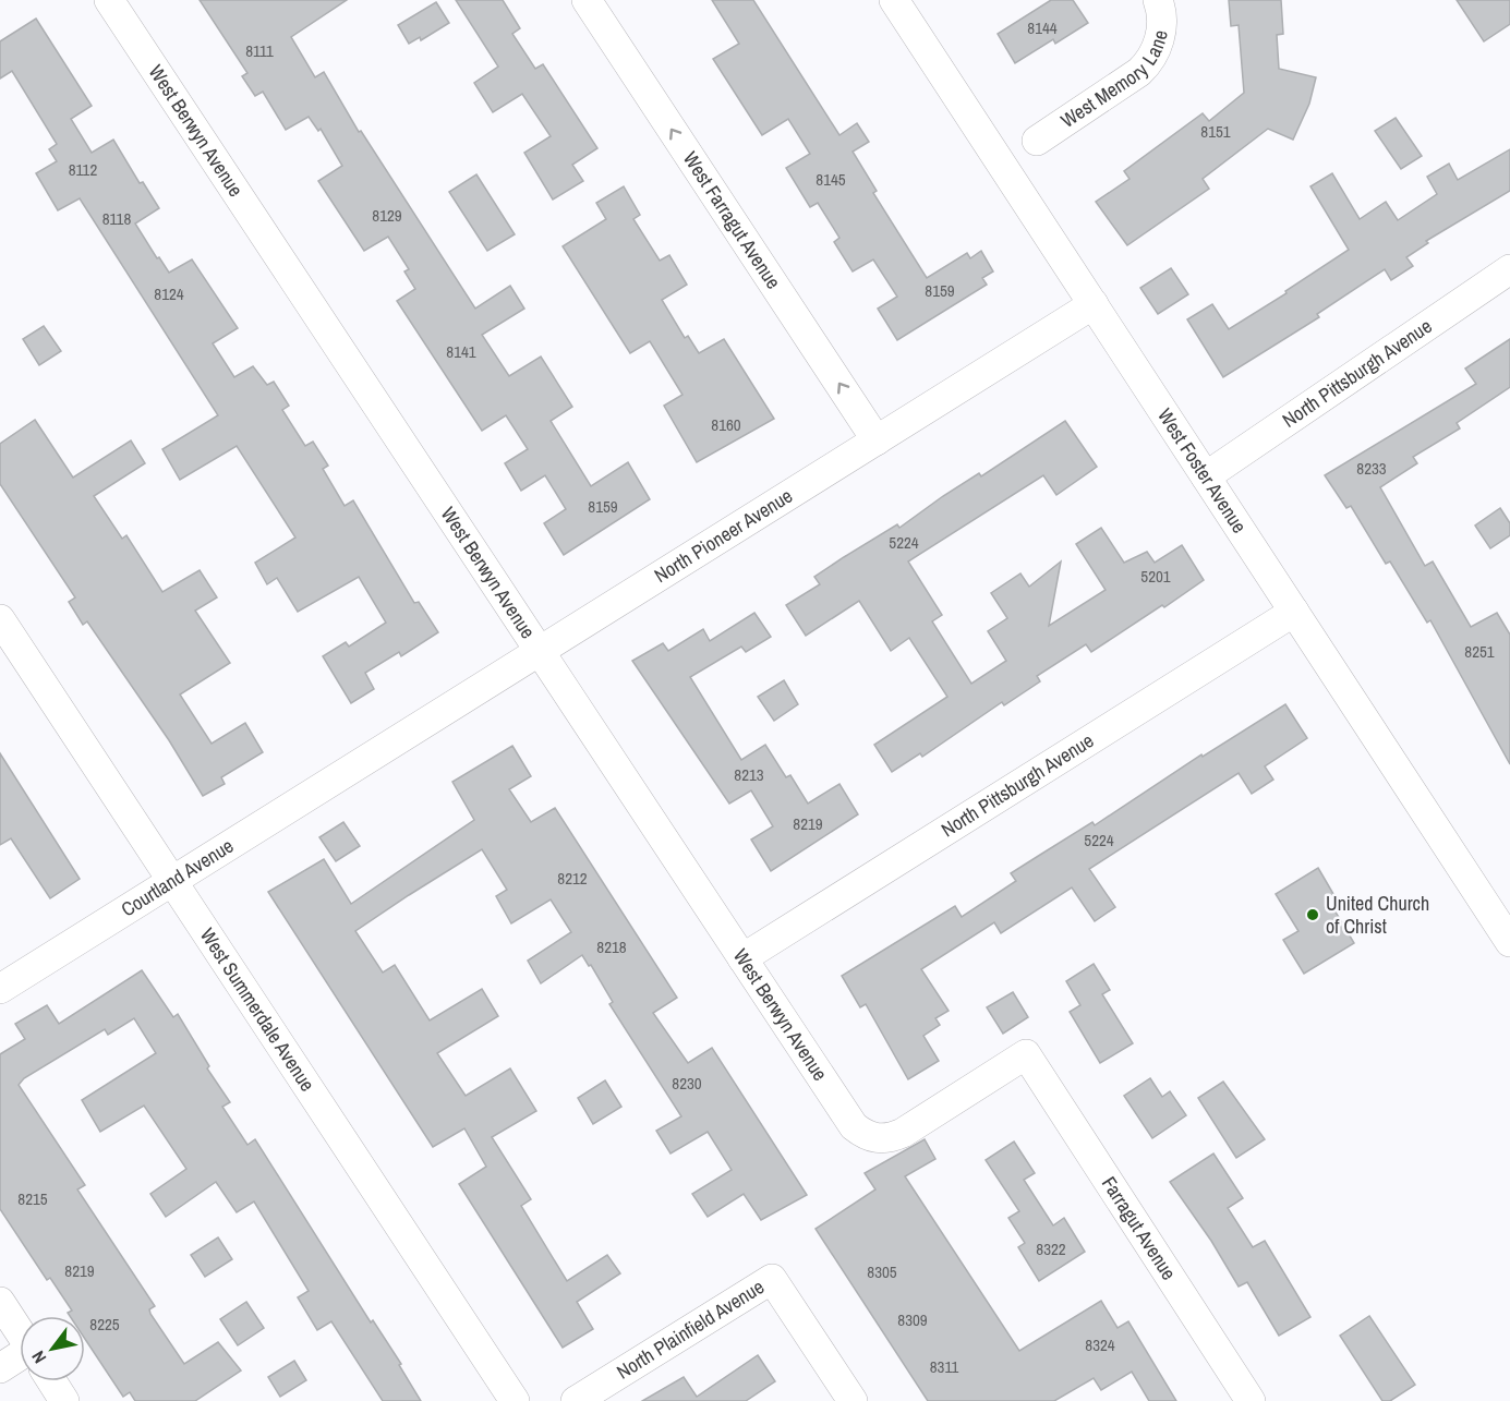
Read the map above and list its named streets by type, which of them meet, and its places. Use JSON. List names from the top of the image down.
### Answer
{
  "streets": {
    "street": [
      "West Memory Lane",
      "West Berwyn Avenue",
      "West Farragut Avenue",
      "North Pittsburgh Avenue",
      "West Foster Avenue",
      "North Pioneer Avenue",
      "Courtland Avenue",
      "West Summerdale Avenue",
      "Farragut Avenue",
      "North Plainfield Avenue"
    ]
  },
  "crossings": [
    ["West Berwyn Avenue", "North Pittsburgh Avenue"],
    ["West Berwyn Avenue", "North Pioneer Avenue"],
    ["West Berwyn Avenue", "Farragut Avenue"],
    ["West Farragut Avenue", "North Pioneer Avenue"],
    ["North Pittsburgh Avenue", "West Foster Avenue"],
    ["West Foster Avenue", "North Pioneer Avenue"],
    ["North Pioneer Avenue", "Courtland Avenue"],
    ["Courtland Avenue", "West Summerdale Avenue"]
  ],
  "one_way": ["West Farragut Avenue"],
  "places": ["United Church of Christ"],
  "house_numbers": [
    "8144",
    "8111",
    "8151",
    "8112",
    "8145",
    "8129",
    "8118",
    "8159",
    "8124",
    "8141",
    "8160",
    "8233",
    "8159",
    "5224",
    "5201",
    "8251",
    "8213",
    "8219",
    "5224",
    "8212",
    "8218",
    "8230",
    "8215",
    "8322",
    "8219",
    "8305",
    "8309",
    "8225",
    "8324",
    "8311"
  ],
  "north": "bottom left"
}
